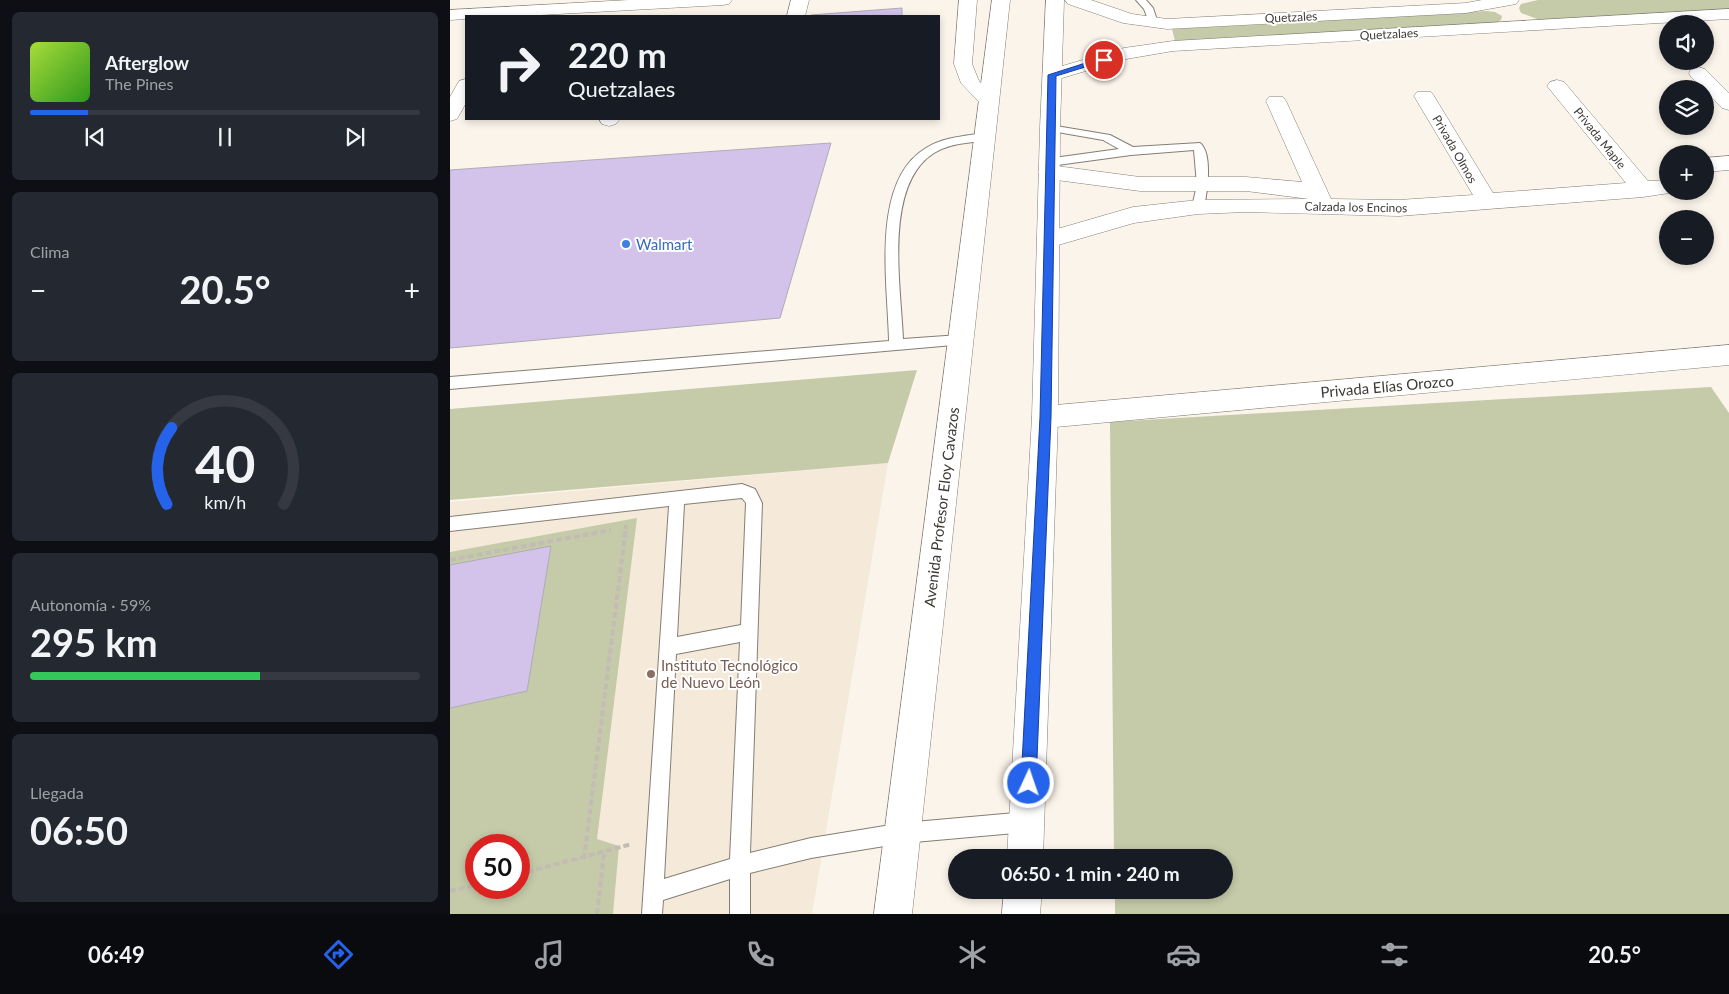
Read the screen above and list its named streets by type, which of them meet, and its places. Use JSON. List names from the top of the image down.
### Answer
{
  "streets": {
    "street": [
      "Quetzales",
      "Quetzalaes",
      "Privada Maple",
      "Privada Olmos",
      "Calzada los Encinos",
      "Privada Elías Orozco",
      "Avenida Profesor Eloy Cavazos"
    ]
  },
  "crossings": [
    ["Privada Maple", "Calzada los Encinos"],
    ["Privada Olmos", "Calzada los Encinos"]
  ],
  "places": ["Walmart", "Instituto Tecnológico de Nuevo León"],
  "page": {
    "map_buttons": ["+", "−"],
    "turn": ["220 m", "Quetzalaes"],
    "song": ["Afterglow", "The Pines"],
    "tile": [
      "Clima",
      ["Autonomía · 59%", "295 km"],
      ["Llegada", "06:50"]
    ],
    "heat": ["−", "20.5°", "+"],
    "limit": "50",
    "trip": "06:50 · 1 min · 240 m",
    "tabs": ["06:49", "20.5°"],
    "gauge": ["40", "km/h"]
  }
}
